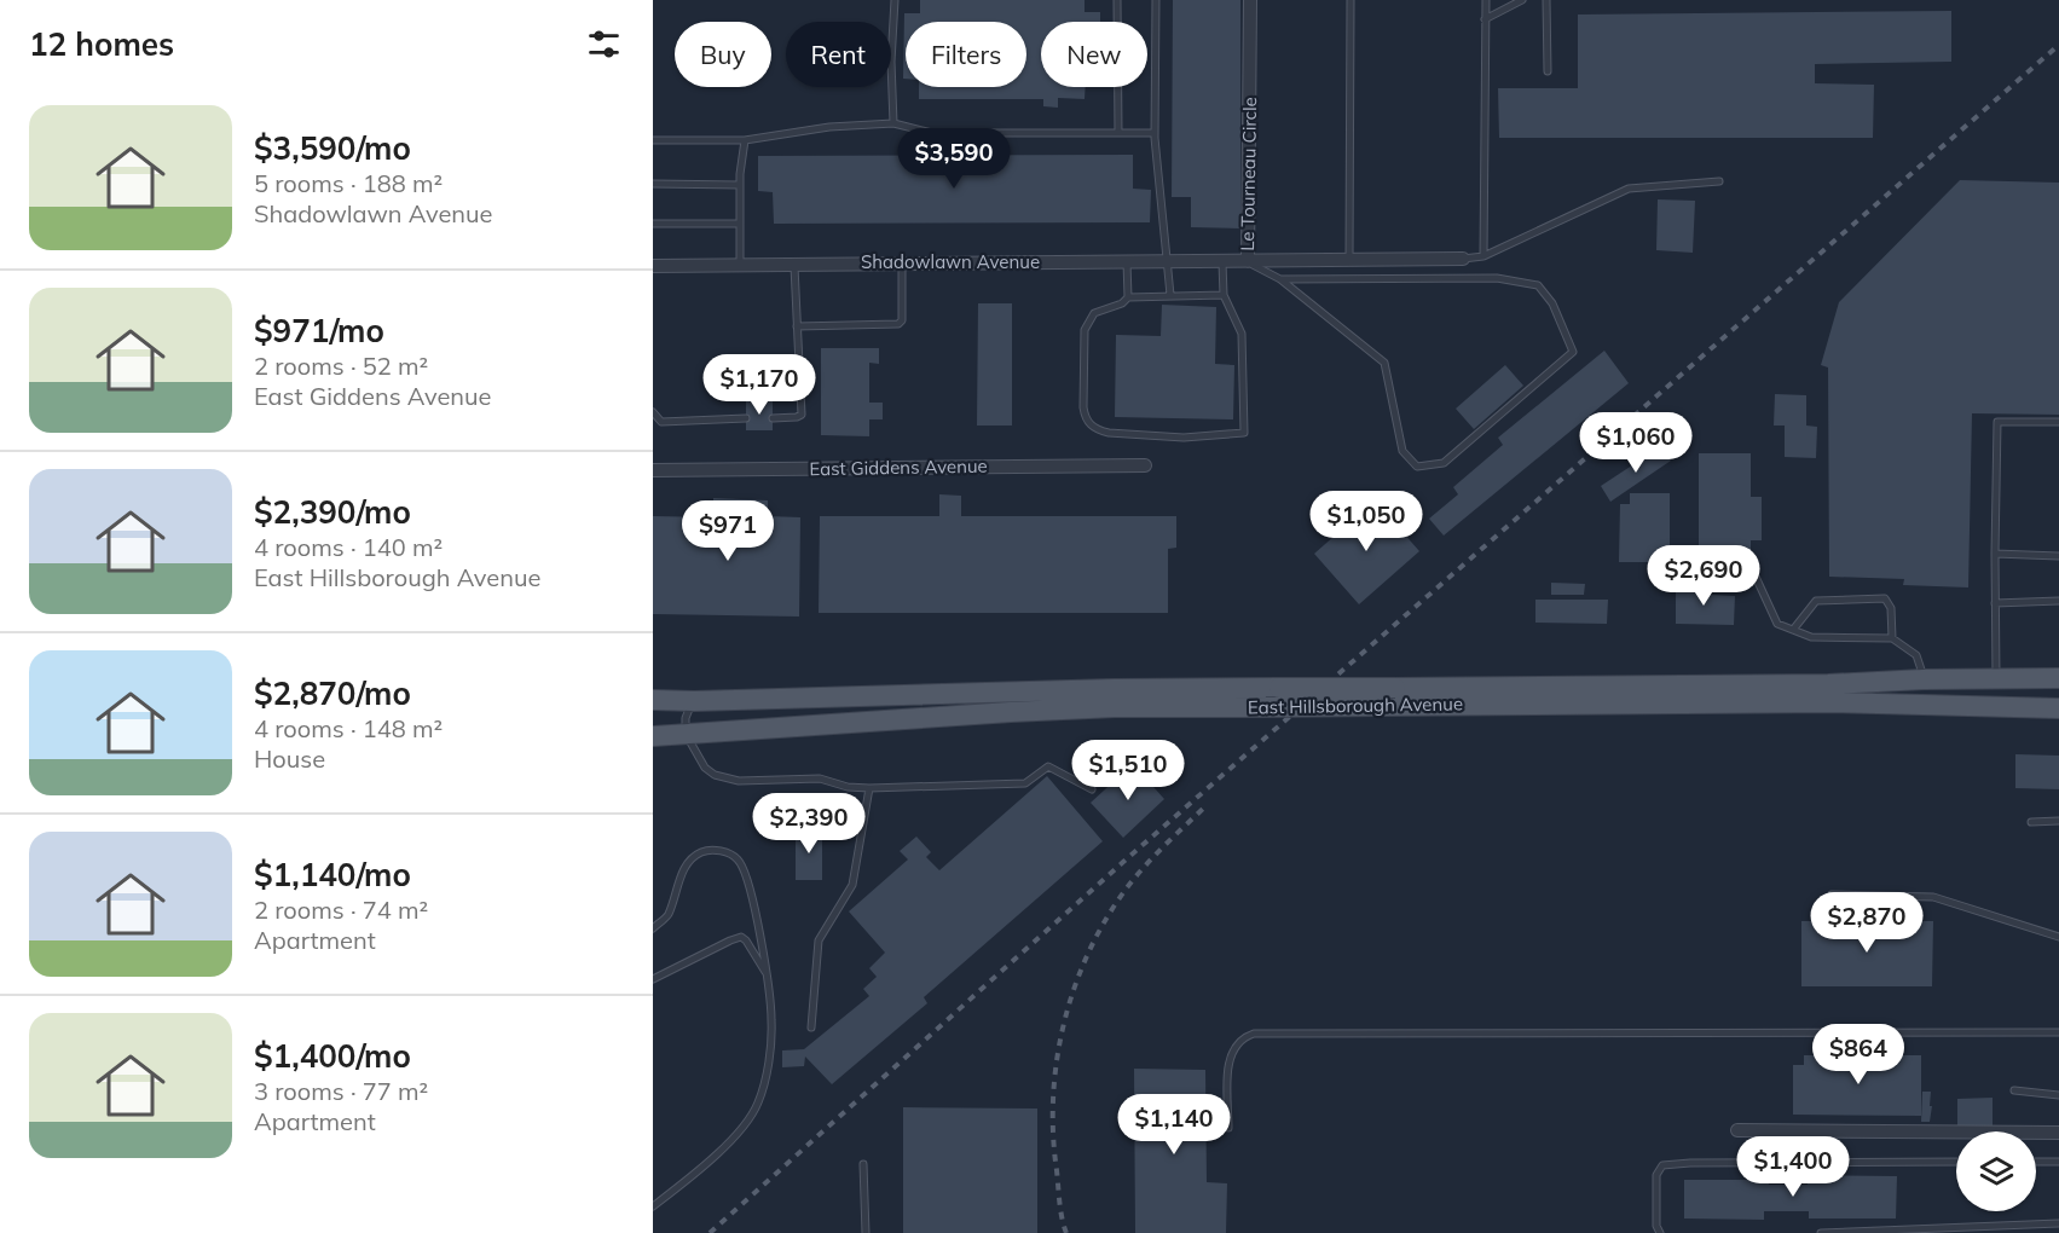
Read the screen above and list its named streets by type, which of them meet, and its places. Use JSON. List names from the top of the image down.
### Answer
{
  "streets": {
    "main road": ["East Hillsborough Avenue"],
    "street": ["Le Tourneau Circle", "Shadowlawn Avenue", "East Giddens Avenue"]
  },
  "crossings": [
    ["Le Tourneau Circle", "Shadowlawn Avenue"]
  ],
  "page": {
    "heading": "12 homes",
    "chip": [
      "Buy",
      "Rent",
      "Filters",
      "New"
    ],
    "list": [
      {
        "name": "$3,590/mo",
        "note": "5 rooms · 188 m² · Shadowlawn Avenue"
      },
      {
        "name": "$971/mo",
        "note": "2 rooms · 52 m² · East Giddens Avenue"
      },
      {
        "name": "$2,390/mo",
        "note": "4 rooms · 140 m² · East Hillsborough Avenue"
      },
      {
        "name": "$2,870/mo",
        "note": "4 rooms · 148 m² · House"
      },
      {
        "name": "$1,140/mo",
        "note": "2 rooms · 74 m² · Apartment"
      },
      {
        "name": "$1,400/mo",
        "note": "3 rooms · 77 m² · Apartment"
      }
    ],
    "price": [
      "$3,590",
      "$1,170",
      "$1,060",
      "$1,050",
      "$971",
      "$2,690",
      "$1,510",
      "$2,390",
      "$2,870",
      "$864",
      "$1,140",
      "$1,400"
    ]
  }
}
